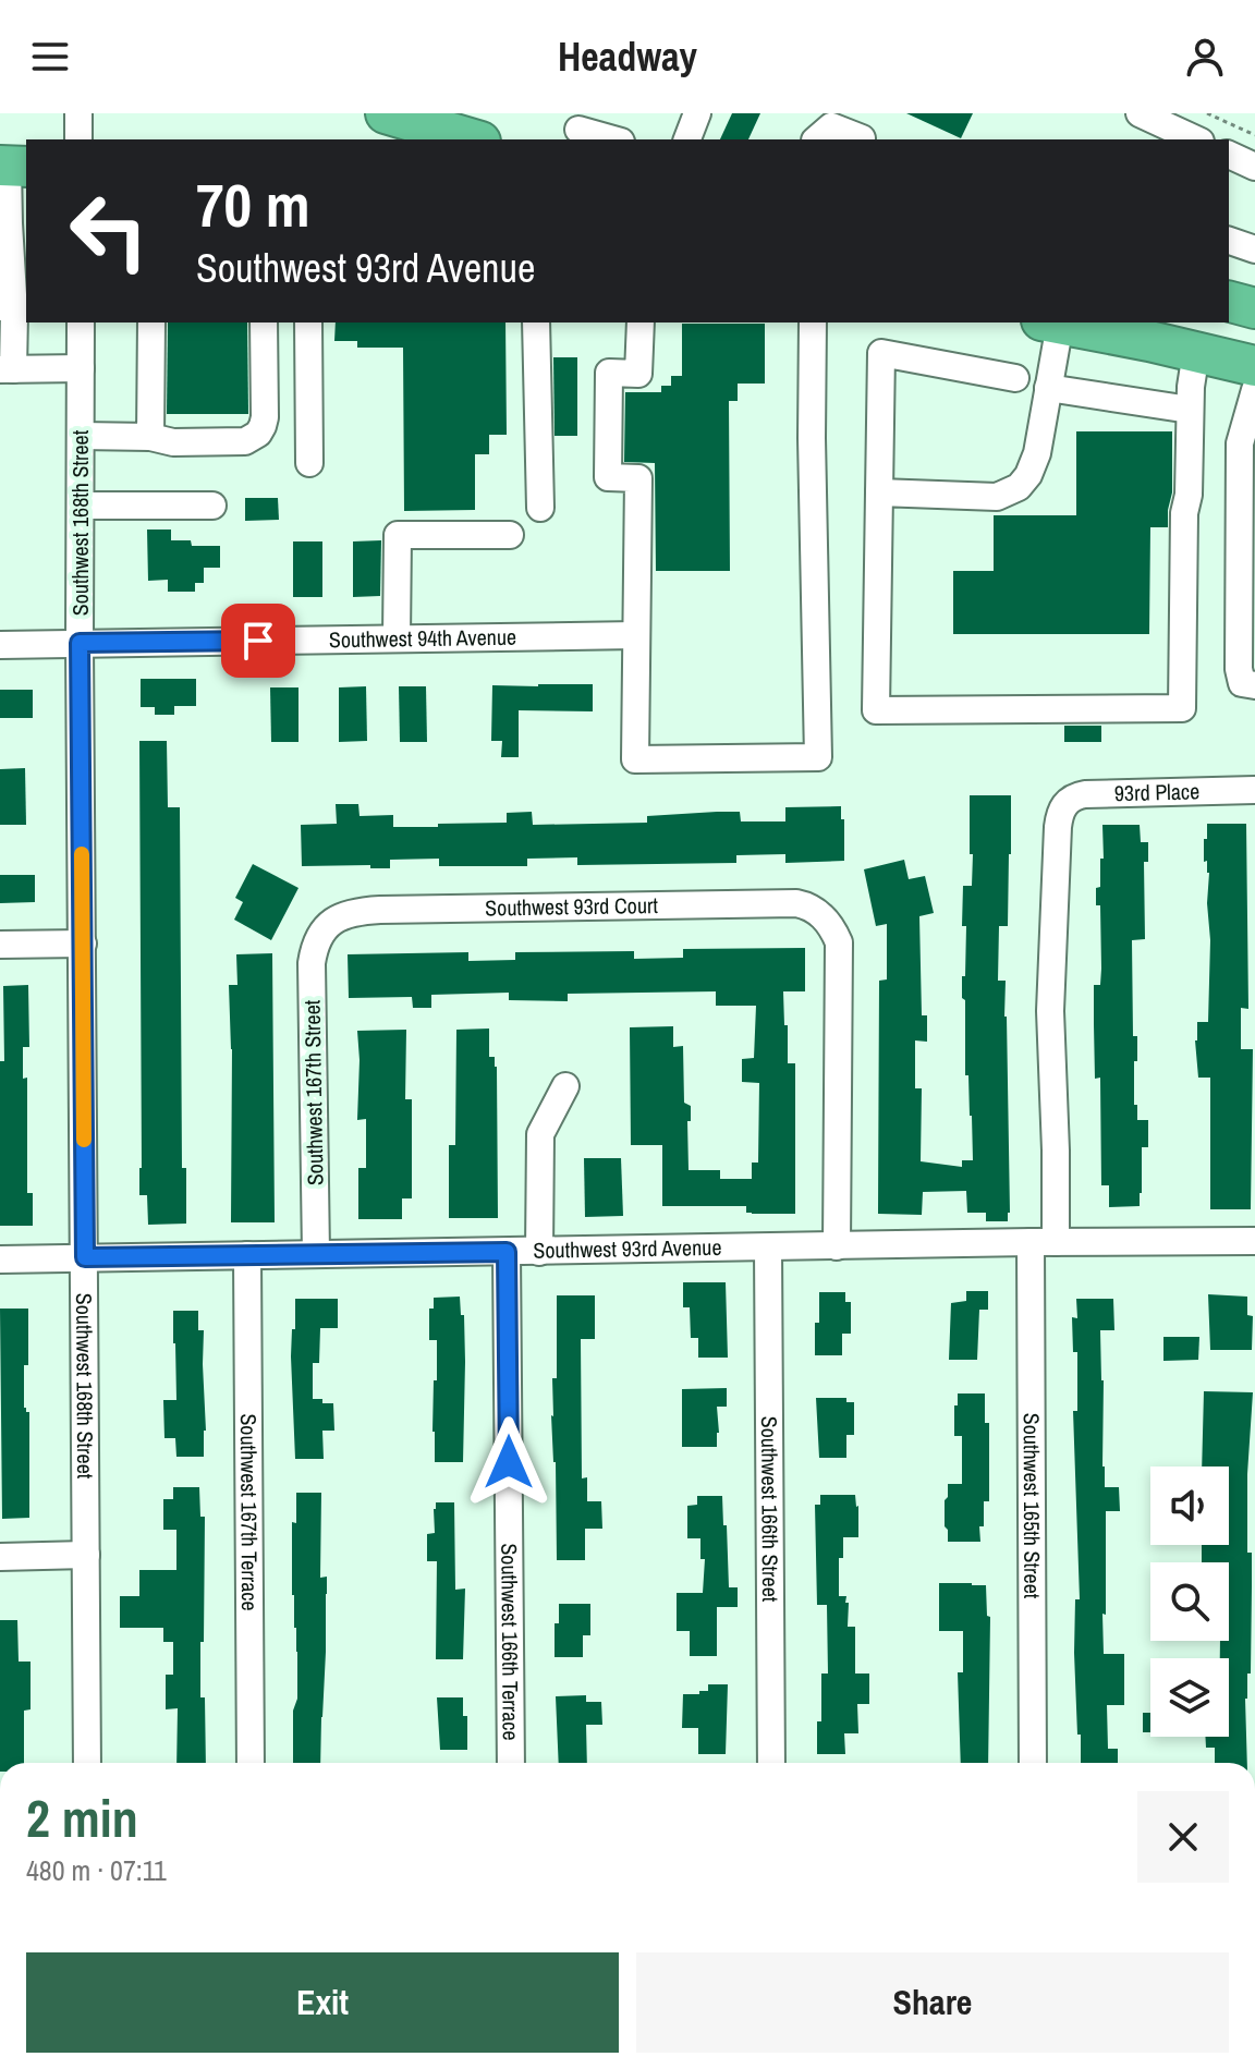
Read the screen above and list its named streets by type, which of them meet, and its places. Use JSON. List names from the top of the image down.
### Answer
{
  "streets": {
    "street": [
      "Southwest 168th Street",
      "Southwest 94th Avenue",
      "93rd Place",
      "Southwest 93rd Court",
      "Southwest 167th Street",
      "Southwest 93rd Avenue",
      "Southwest 165th Street",
      "Southwest 166th Street",
      "Southwest 167th Terrace",
      "Southwest 166th Terrace"
    ]
  },
  "crossings": [
    ["Southwest 168th Street", "Southwest 94th Avenue"],
    ["Southwest 168th Street", "Southwest 93rd Avenue"],
    ["93rd Place", "Southwest 165th Street"],
    ["Southwest 93rd Court", "Southwest 167th Street"],
    ["Southwest 93rd Court", "Southwest 93rd Avenue"],
    ["Southwest 167th Street", "Southwest 93rd Avenue"],
    ["Southwest 93rd Avenue", "Southwest 165th Street"],
    ["Southwest 93rd Avenue", "Southwest 166th Street"],
    ["Southwest 93rd Avenue", "Southwest 167th Terrace"],
    ["Southwest 93rd Avenue", "Southwest 166th Terrace"]
  ],
  "page": {
    "header": "Headway",
    "turn": ["70 m", "Southwest 93rd Avenue"],
    "heading": ["2 min", "480 m · 07:11"],
    "buttons": ["Exit", "Share"]
  }
}
